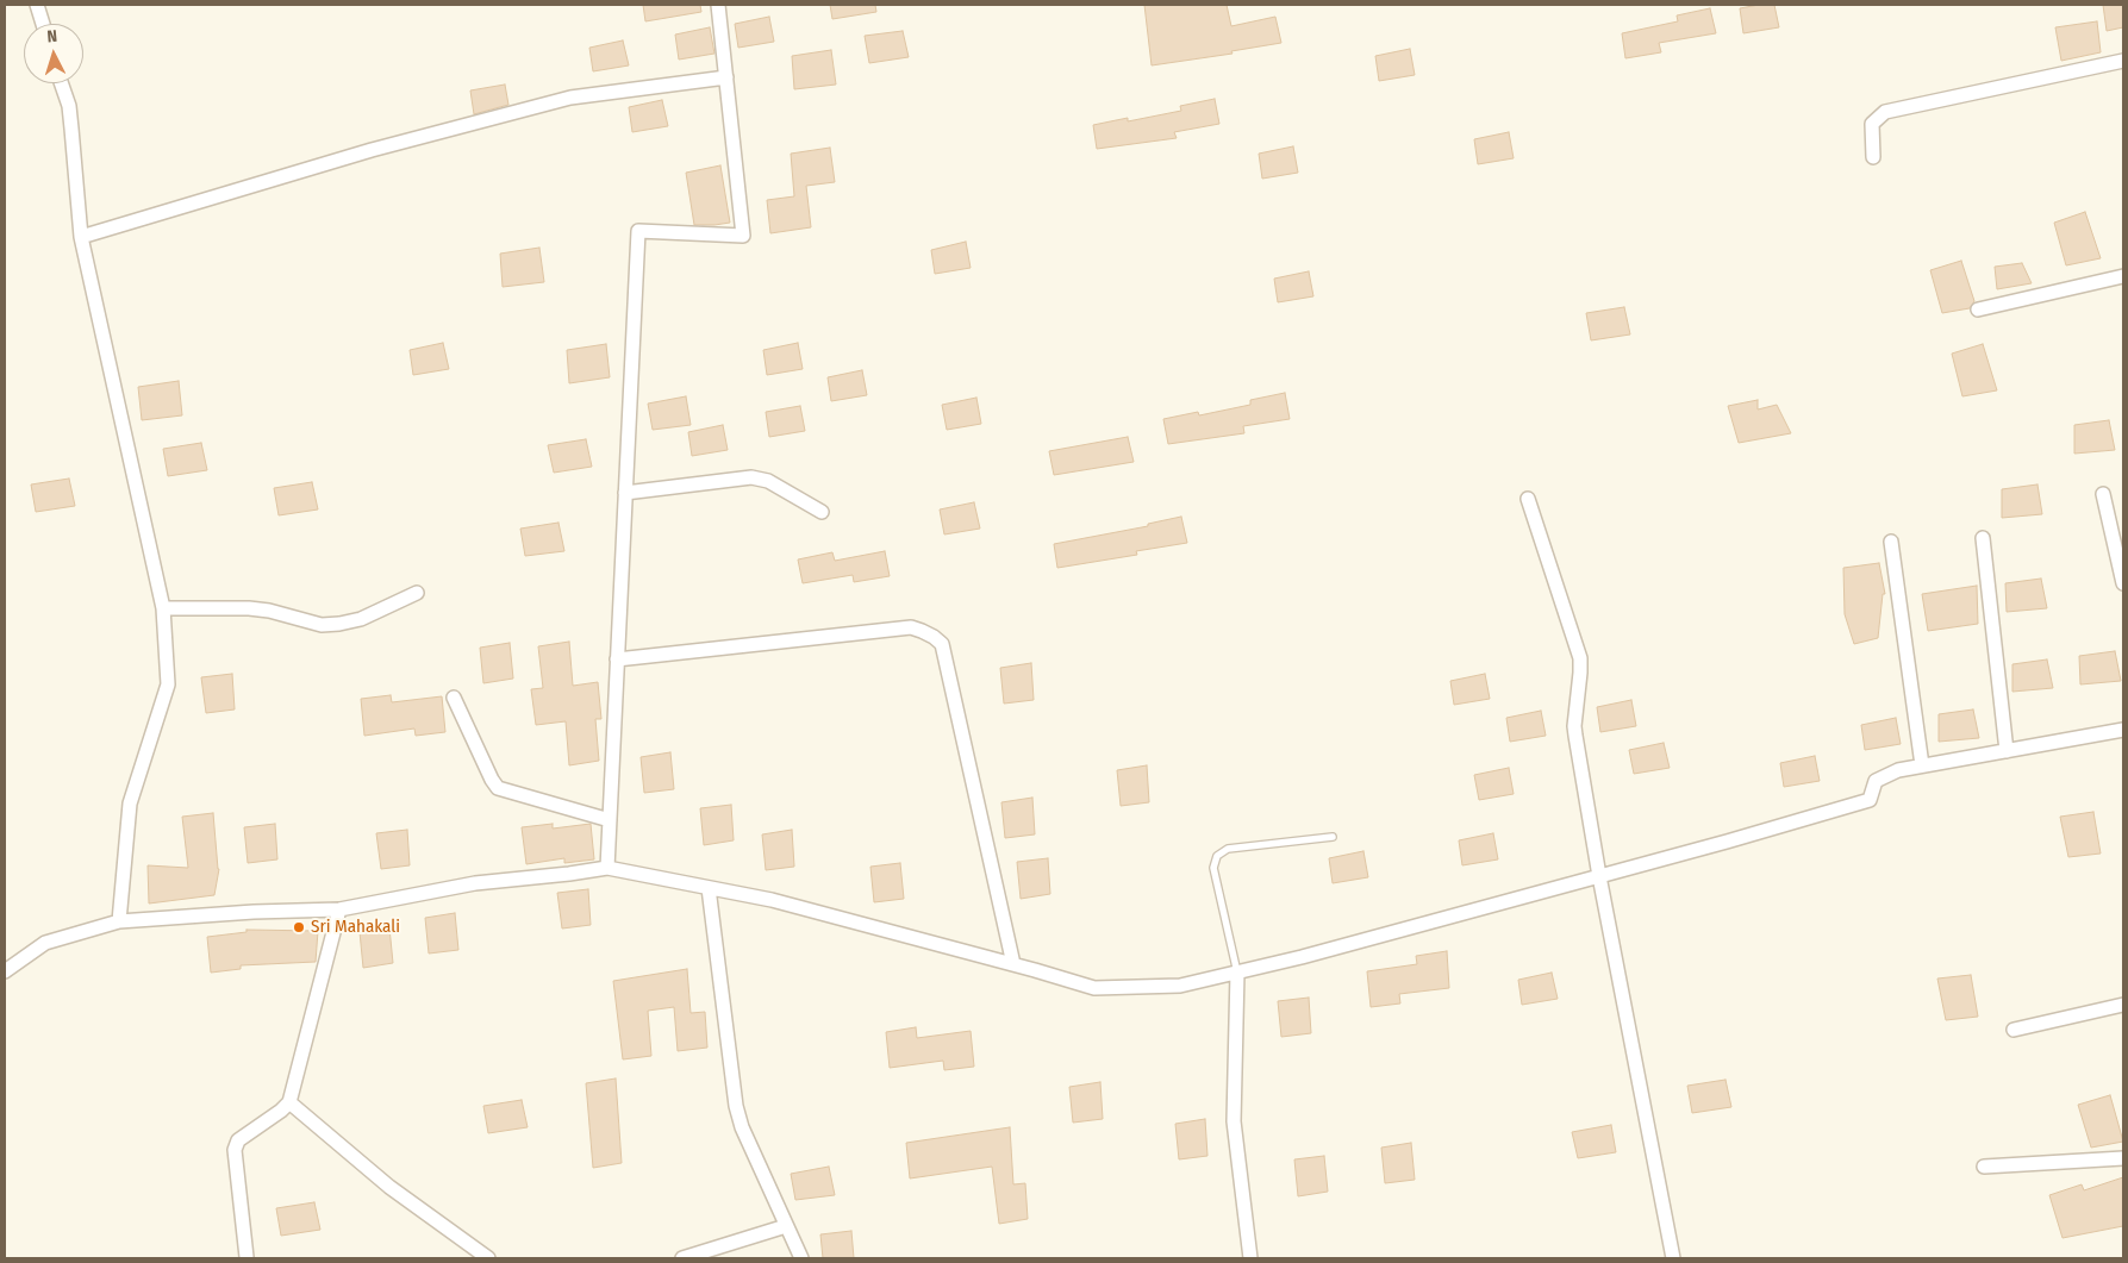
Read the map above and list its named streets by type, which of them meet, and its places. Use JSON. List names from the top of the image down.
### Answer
{
  "places": ["Sri Mahakali"],
  "north": "top"
}
